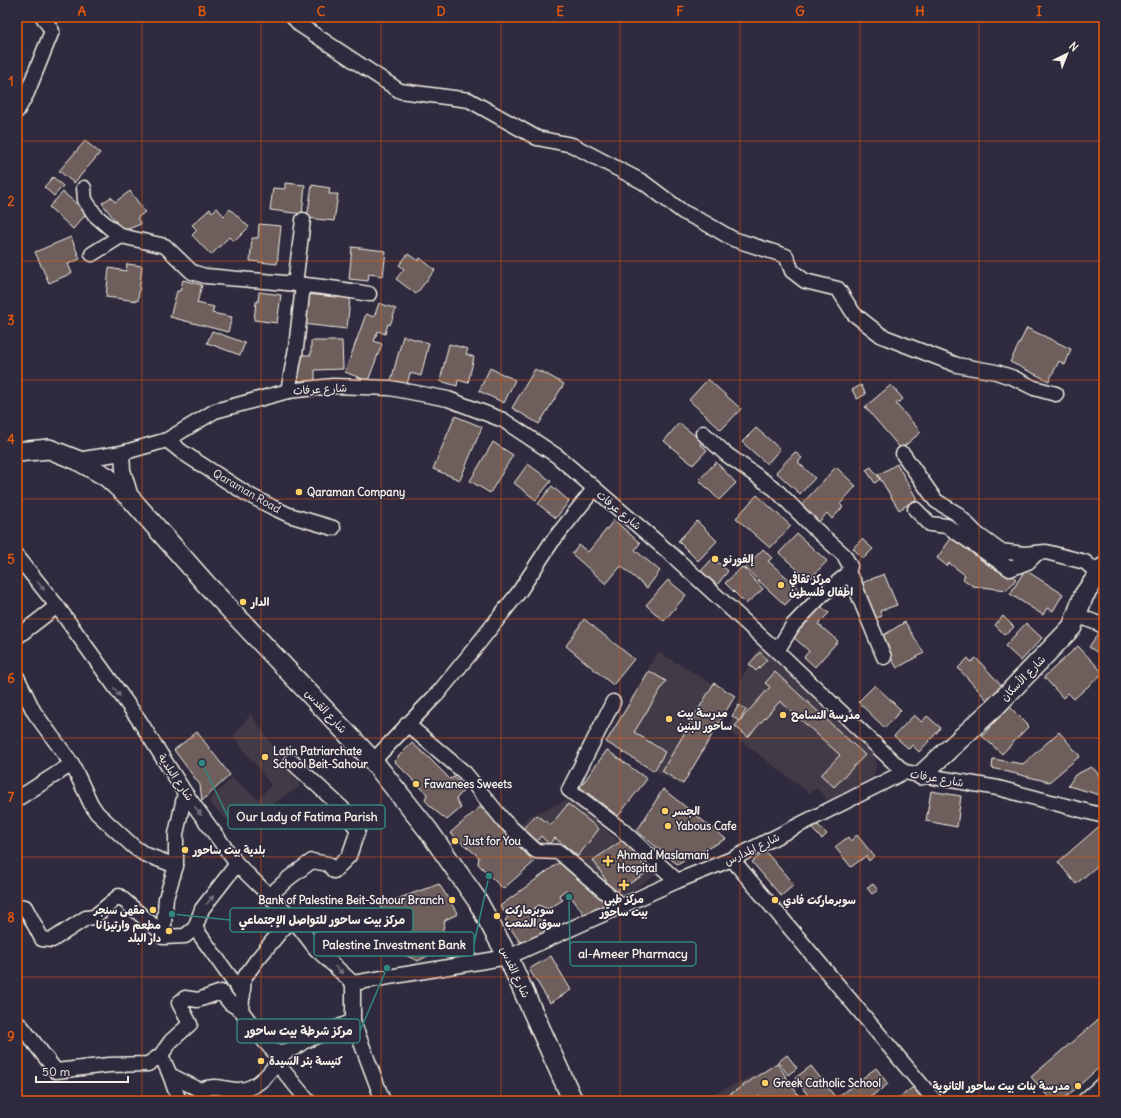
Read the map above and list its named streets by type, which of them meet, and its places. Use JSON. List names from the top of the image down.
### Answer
{
  "streets": {
    "main road": ["شارع الأسكان", "شارع القدس"],
    "street": [
      "شارع عرفات",
      "Qaraman Road",
      "شارع البلدية",
      "شارع المدارس"
    ]
  },
  "crossings": [
    ["شارع عرفات", "Qaraman Road"],
    ["شارع عرفات", "شارع الأسكان"],
    ["شارع عرفات", "شارع القدس"],
    ["شارع عرفات", "شارع المدارس"],
    ["شارع الأسكان", "شارع المدارس"],
    ["شارع القدس", "شارع المدارس"],
    ["شارع البلدية", "شارع المدارس"]
  ],
  "places": {
    "other": [
      "Qaraman Company",
      "إلفورنو",
      "مركز ثقافي اطفال فلسطين",
      "الدار",
      "مدرسة التسامح",
      "مدرسة بيت ساحور للبنين",
      "Latin Patriarchate School Beit-Sahour",
      "Our Lady of Fatima Parish",
      "Fawanees Sweets",
      "الجسر",
      "Yabous Cafe",
      "Just for You",
      "بلدية بيت ساحور",
      "Palestine Investment Bank",
      "al-Ameer Pharmacy",
      "Bank of Palestine Beit-Sahour Branch",
      "سوبرماركت فادي",
      "مقهى سنجر",
      "مركز بيت ساحور للتواصل الإجتماعي",
      "سوبرماركت سوق الشعب",
      "مطعم وارتيزانا دار البلد",
      "مركز شرطة بيت ساحور",
      "كنيسة بئر السيدة",
      "Greek Catholic School",
      "مدرسة بنات بيت ساحور الثانوية"
    ],
    "health": ["Ahmad Maslamani Hospital", "مركز طبي بيت ساحور"]
  },
  "scale_bar": "50 m",
  "north": "top right",
  "grid": {
    "columns": [
      "A",
      "B",
      "C",
      "D",
      "E",
      "F",
      "G",
      "H",
      "I"
    ],
    "rows": [
      "1",
      "2",
      "3",
      "4",
      "5",
      "6",
      "7",
      "8",
      "9"
    ]
  }
}
